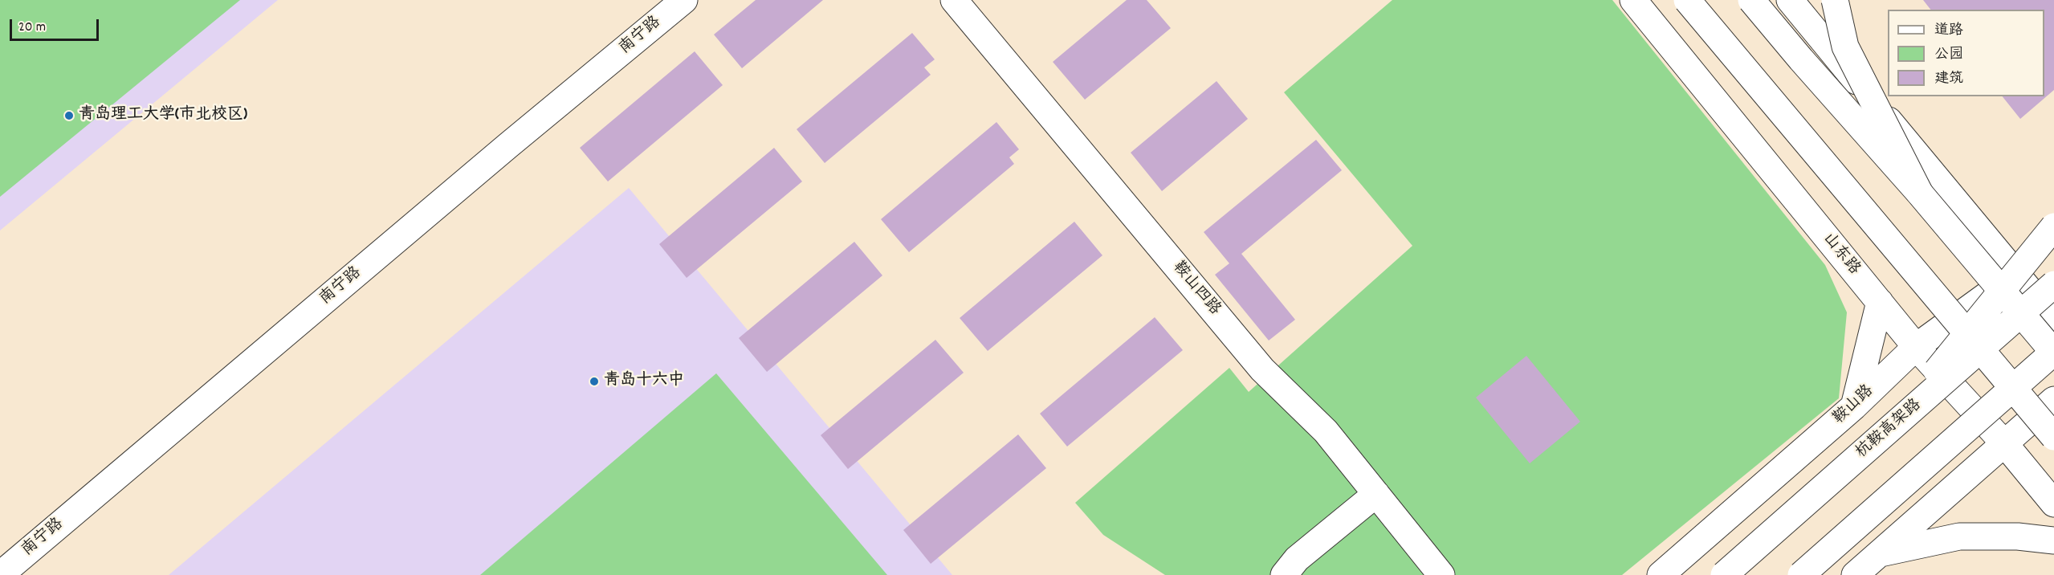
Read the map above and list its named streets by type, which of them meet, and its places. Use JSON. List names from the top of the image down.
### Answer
{
  "streets": {
    "main road": [
      "南宁路",
      "山东路",
      "鞍山四路",
      "鞍山路",
      "杭鞍高架路"
    ]
  },
  "crossings": [
    ["山东路", "鞍山路"]
  ],
  "places": ["青岛理工大学(市北校区)", "青岛十六中"],
  "legend": ["道路", "公园", "建筑"],
  "scale_bar": "20 m"
}
